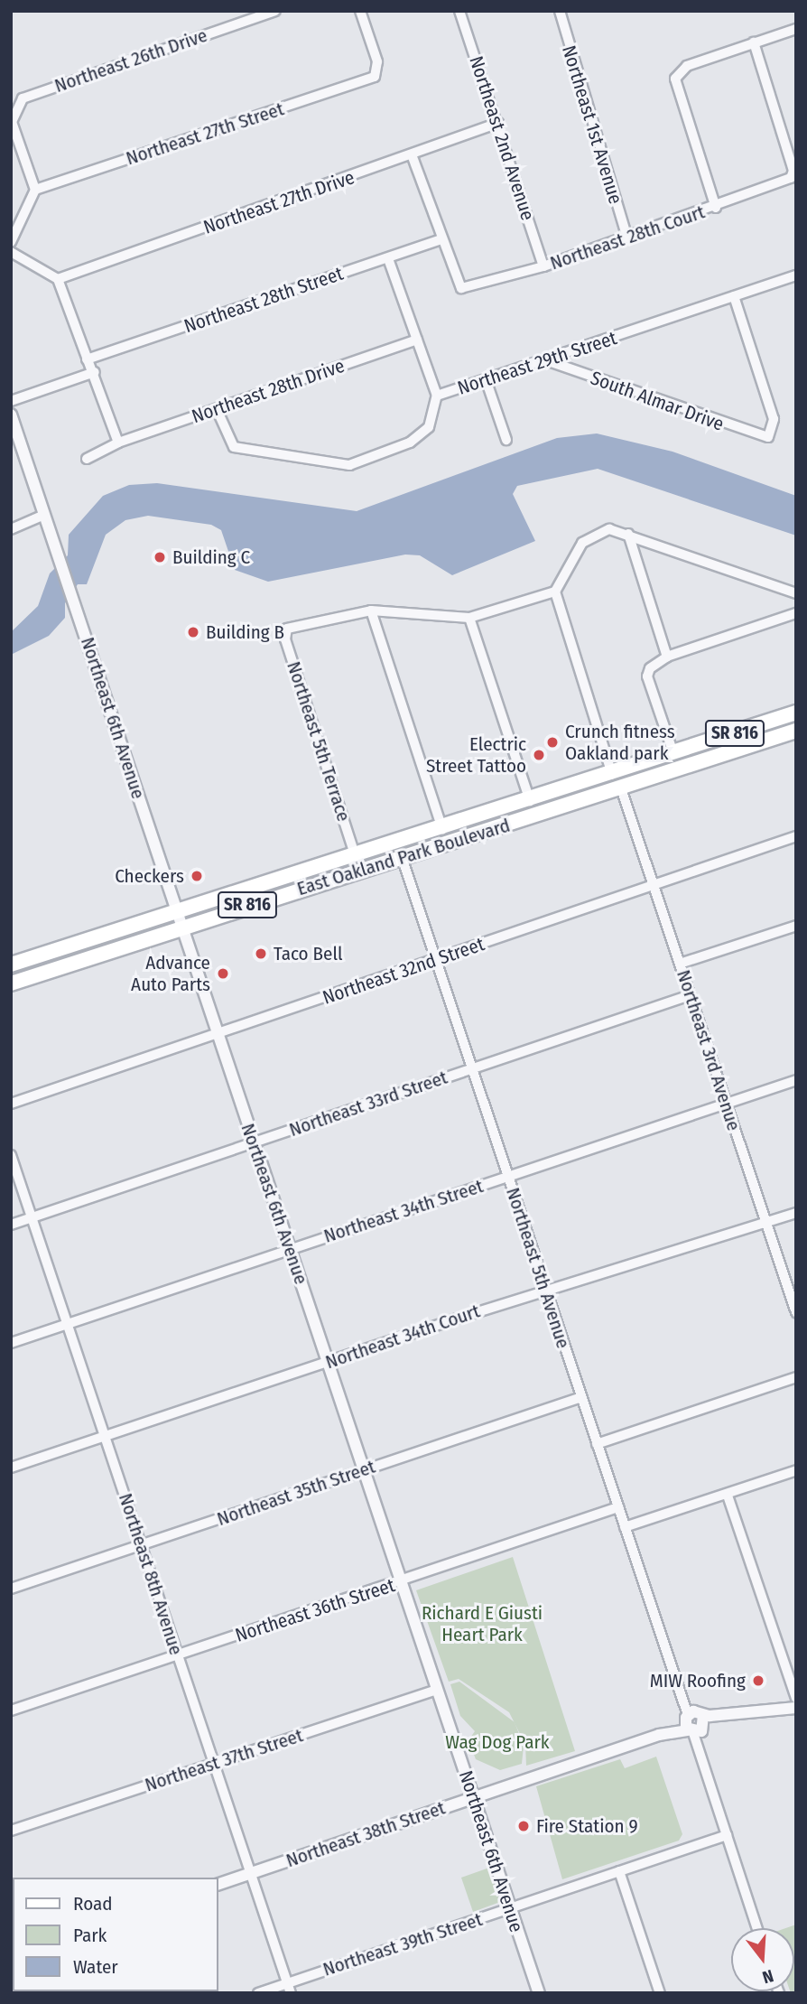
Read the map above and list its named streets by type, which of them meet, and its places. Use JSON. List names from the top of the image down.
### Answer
{
  "streets": {
    "main road": ["SR 816", "East Oakland Park Boulevard"],
    "street": [
      "Northeast 26th Drive",
      "Northeast 1st Avenue",
      "Northeast 27th Street",
      "Northeast 2nd Avenue",
      "Northeast 27th Drive",
      "Northeast 28th Court",
      "Northeast 28th Street",
      "Northeast 29th Street",
      "Northeast 28th Drive",
      "South Almar Drive",
      "Northeast 6th Avenue",
      "Northeast 5th Terrace",
      "Northeast 32nd Street",
      "Northeast 3rd Avenue",
      "Northeast 33rd Street",
      "Northeast 34th Street",
      "Northeast 5th Avenue",
      "Northeast 34th Court",
      "Northeast 35th Street",
      "Northeast 8th Avenue",
      "Northeast 36th Street",
      "Northeast 37th Street",
      "Northeast 38th Street",
      "Northeast 39th Street"
    ]
  },
  "crossings": [
    ["Northeast 26th Drive", "Northeast 27th Street"],
    ["Northeast 1st Avenue", "Northeast 28th Court"],
    ["Northeast 2nd Avenue", "Northeast 27th Drive"],
    ["Northeast 2nd Avenue", "Northeast 28th Court"],
    ["Northeast 28th Court", "Northeast 28th Street"],
    ["Northeast 29th Street", "Northeast 28th Drive"],
    ["Northeast 29th Street", "South Almar Drive"],
    ["Northeast 6th Avenue", "East Oakland Park Boulevard"],
    ["Northeast 6th Avenue", "Northeast 32nd Street"],
    ["Northeast 6th Avenue", "Northeast 33rd Street"],
    ["Northeast 6th Avenue", "Northeast 34th Street"],
    ["Northeast 6th Avenue", "Northeast 34th Court"],
    ["Northeast 6th Avenue", "Northeast 35th Street"],
    ["Northeast 6th Avenue", "Northeast 36th Street"],
    ["Northeast 6th Avenue", "Northeast 37th Street"],
    ["Northeast 6th Avenue", "Northeast 38th Street"],
    ["Northeast 6th Avenue", "Northeast 39th Street"],
    ["Northeast 5th Terrace", "East Oakland Park Boulevard"],
    ["East Oakland Park Boulevard", "Northeast 3rd Avenue"],
    ["East Oakland Park Boulevard", "Northeast 5th Avenue"],
    ["Northeast 32nd Street", "Northeast 3rd Avenue"],
    ["Northeast 32nd Street", "Northeast 5th Avenue"],
    ["Northeast 3rd Avenue", "Northeast 33rd Street"],
    ["Northeast 3rd Avenue", "Northeast 34th Street"],
    ["Northeast 3rd Avenue", "Northeast 34th Court"],
    ["Northeast 33rd Street", "Northeast 5th Avenue"],
    ["Northeast 33rd Street", "Northeast 8th Avenue"],
    ["Northeast 34th Street", "Northeast 5th Avenue"],
    ["Northeast 34th Street", "Northeast 8th Avenue"],
    ["Northeast 5th Avenue", "Northeast 34th Court"],
    ["Northeast 5th Avenue", "Northeast 35th Street"],
    ["Northeast 5th Avenue", "Northeast 36th Street"],
    ["Northeast 5th Avenue", "Northeast 38th Street"],
    ["Northeast 5th Avenue", "Northeast 39th Street"],
    ["Northeast 34th Court", "Northeast 8th Avenue"],
    ["Northeast 35th Street", "Northeast 8th Avenue"],
    ["Northeast 8th Avenue", "Northeast 36th Street"],
    ["Northeast 8th Avenue", "Northeast 37th Street"],
    ["Northeast 8th Avenue", "Northeast 38th Street"],
    ["Northeast 8th Avenue", "Northeast 39th Street"]
  ],
  "parks": ["Richard E Giusti Heart Park", "Wag Dog Park"],
  "places": [
    "Building C",
    "Building B",
    "Crunch fitness Oakland park",
    "Electric Street Tattoo",
    "Checkers",
    "Taco Bell",
    "Advance Auto Parts",
    "MIW Roofing",
    "Fire Station 9"
  ],
  "legend": ["Road", "Park", "Water"],
  "north": "bottom"
}
